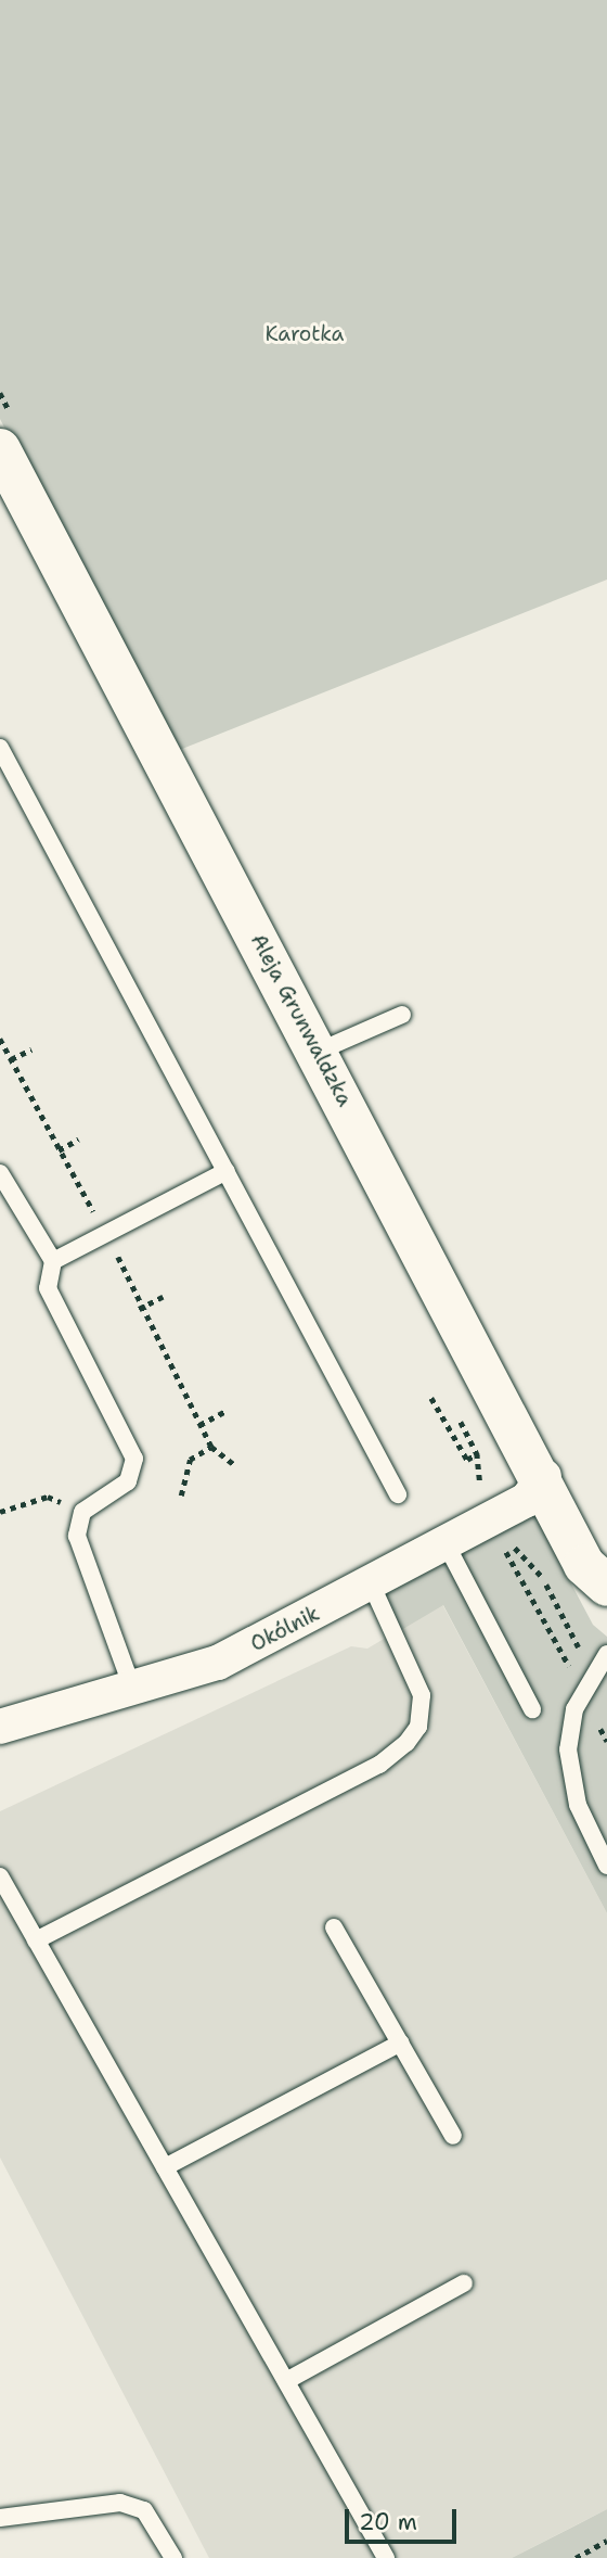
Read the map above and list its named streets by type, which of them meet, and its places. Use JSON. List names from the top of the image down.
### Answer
{
  "streets": {
    "street": ["Aleja Grunwaldzka", "Okólnik"]
  },
  "crossings": [
    ["Aleja Grunwaldzka", "Okólnik"]
  ],
  "parks": ["Karotka"],
  "scale_bar": "20 m"
}
